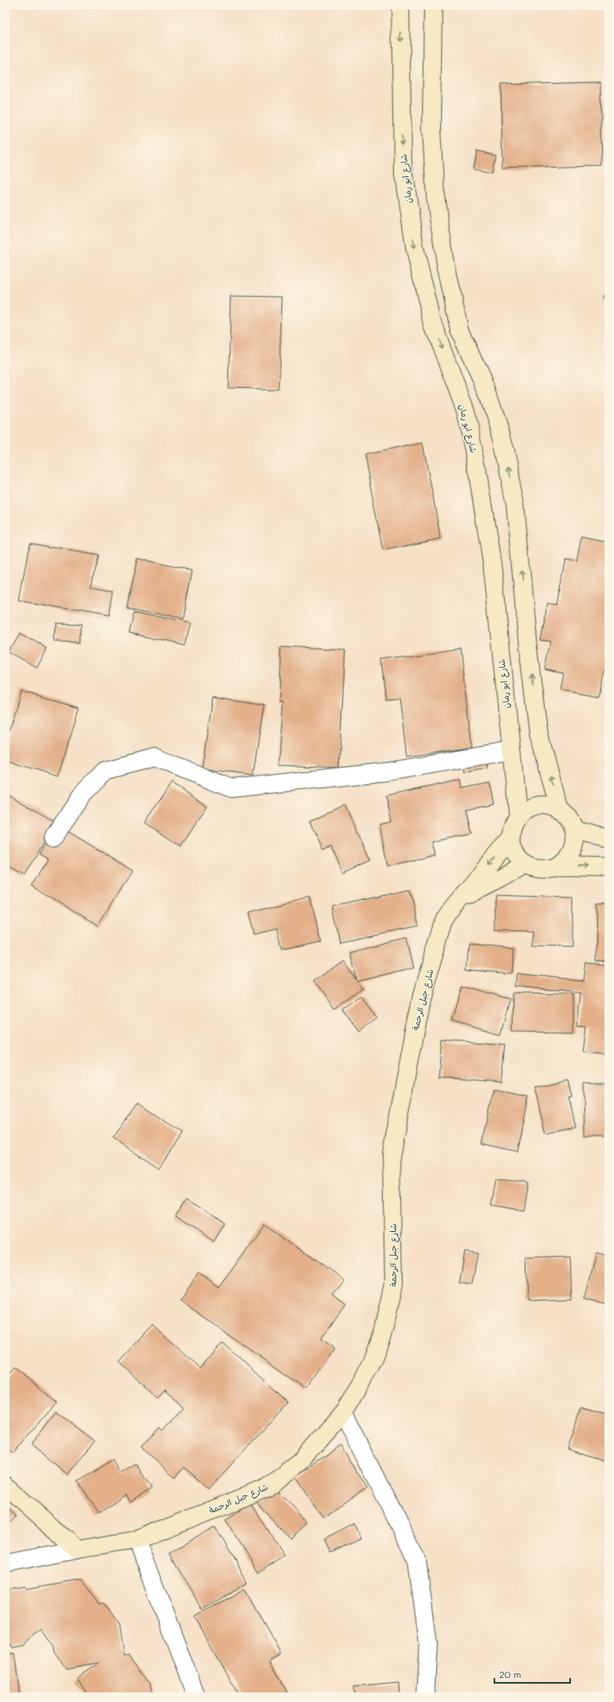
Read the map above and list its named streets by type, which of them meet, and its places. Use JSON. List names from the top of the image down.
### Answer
{
  "streets": {
    "main road": ["شارع ابو رمان", "شارع جبل الرحمة"]
  },
  "scale_bar": "20 m"
}
